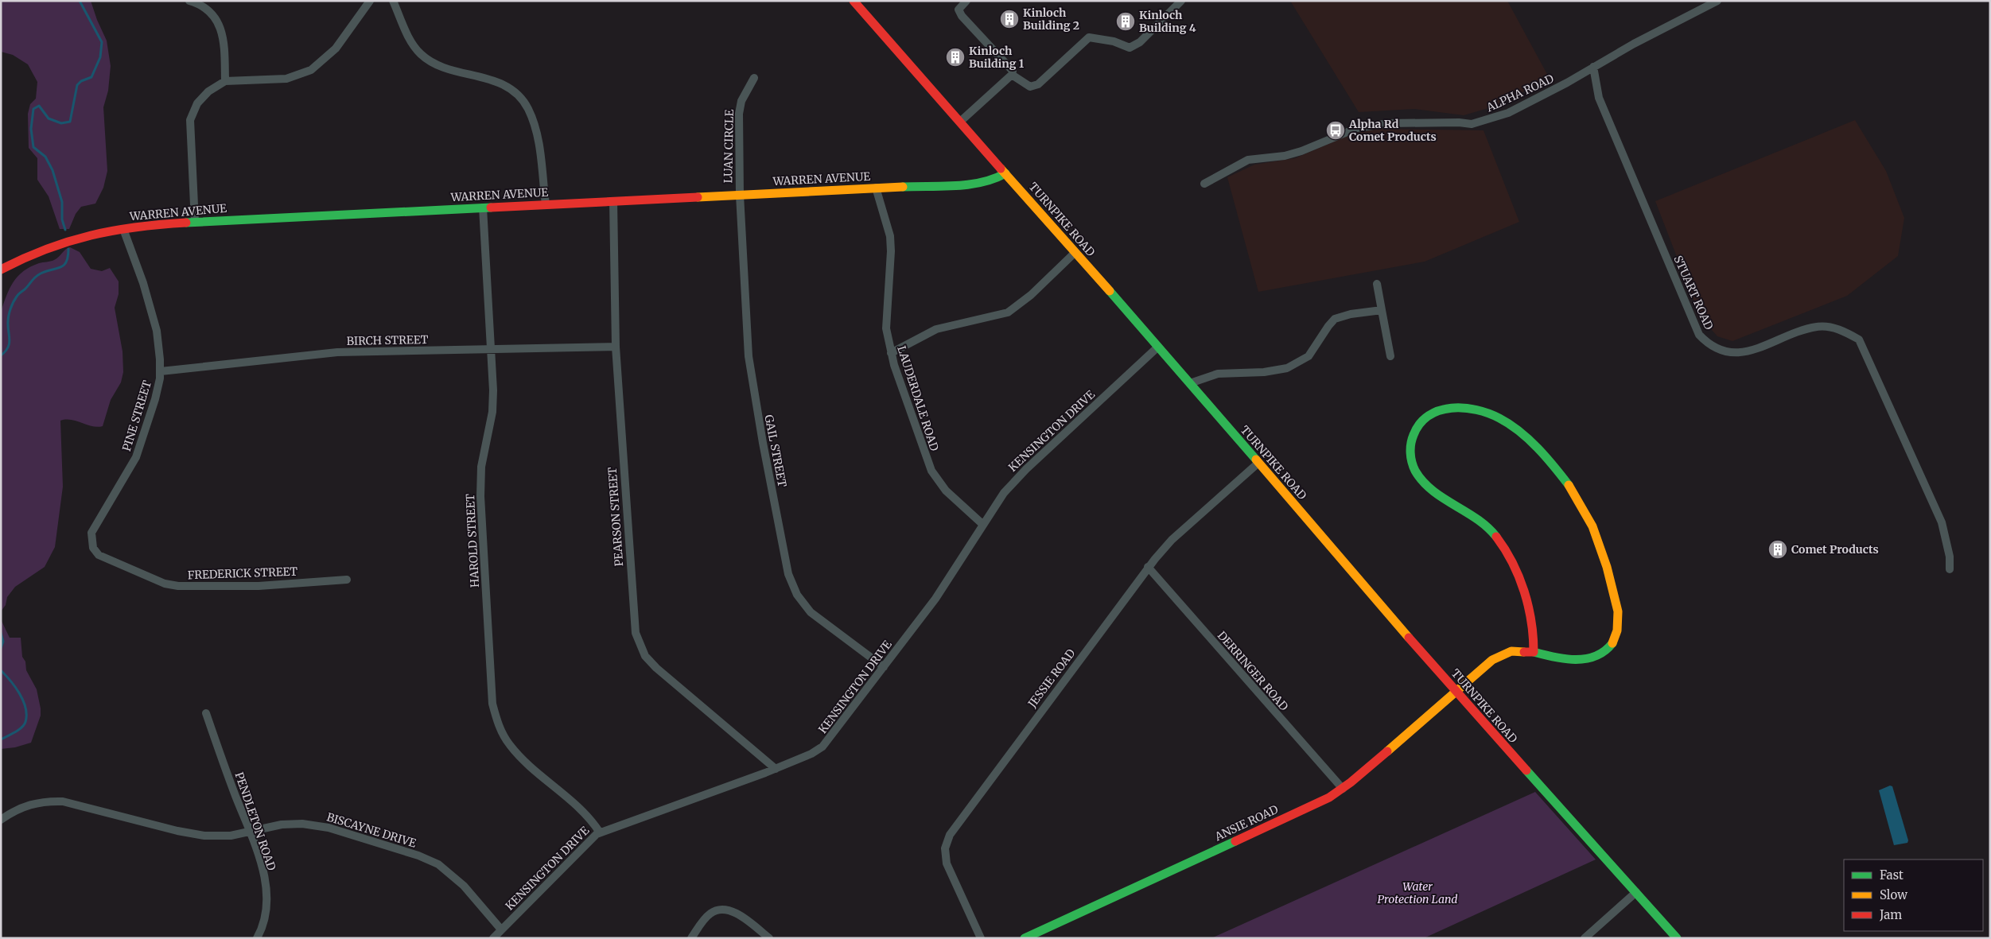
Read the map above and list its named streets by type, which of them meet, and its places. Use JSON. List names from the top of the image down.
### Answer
{
  "streets": {
    "street": [
      "ALPHA ROAD",
      "LUAN CIRCLE",
      "WARREN AVENUE",
      "TURNPIKE ROAD",
      "STUART ROAD",
      "BIRCH STREET",
      "LAUDERDALE ROAD",
      "PINE STREET",
      "KENSINGTON DRIVE",
      "GAIL STREET",
      "PEARSON STREET",
      "HAROLD STREET",
      "FREDERICK STREET",
      "DERRINGER ROAD",
      "JESSIE ROAD",
      "PENDLETON ROAD",
      "ANSIE ROAD",
      "BISCAYNE DRIVE"
    ]
  },
  "crossings": [
    ["ALPHA ROAD", "STUART ROAD"],
    ["LUAN CIRCLE", "WARREN AVENUE"],
    ["LUAN CIRCLE", "GAIL STREET"],
    ["WARREN AVENUE", "TURNPIKE ROAD"],
    ["WARREN AVENUE", "LAUDERDALE ROAD"],
    ["WARREN AVENUE", "PINE STREET"],
    ["WARREN AVENUE", "GAIL STREET"],
    ["WARREN AVENUE", "PEARSON STREET"],
    ["WARREN AVENUE", "HAROLD STREET"],
    ["TURNPIKE ROAD", "KENSINGTON DRIVE"],
    ["TURNPIKE ROAD", "JESSIE ROAD"],
    ["TURNPIKE ROAD", "ANSIE ROAD"],
    ["BIRCH STREET", "PINE STREET"],
    ["BIRCH STREET", "PEARSON STREET"],
    ["BIRCH STREET", "HAROLD STREET"],
    ["LAUDERDALE ROAD", "KENSINGTON DRIVE"],
    ["PINE STREET", "FREDERICK STREET"],
    ["KENSINGTON DRIVE", "GAIL STREET"],
    ["KENSINGTON DRIVE", "PEARSON STREET"],
    ["KENSINGTON DRIVE", "HAROLD STREET"],
    ["KENSINGTON DRIVE", "BISCAYNE DRIVE"],
    ["DERRINGER ROAD", "JESSIE ROAD"],
    ["DERRINGER ROAD", "ANSIE ROAD"],
    ["PENDLETON ROAD", "BISCAYNE DRIVE"]
  ],
  "parks": ["Water Protection Land"],
  "places": {
    "building": [
      "Kinloch Building 2",
      "Kinloch Building 4",
      "Kinloch Building 1",
      "Comet Products"
    ],
    "bus stop": ["Alpha Rd Comet Products"]
  },
  "legend": ["Fast", "Slow", "Jam"]
}
